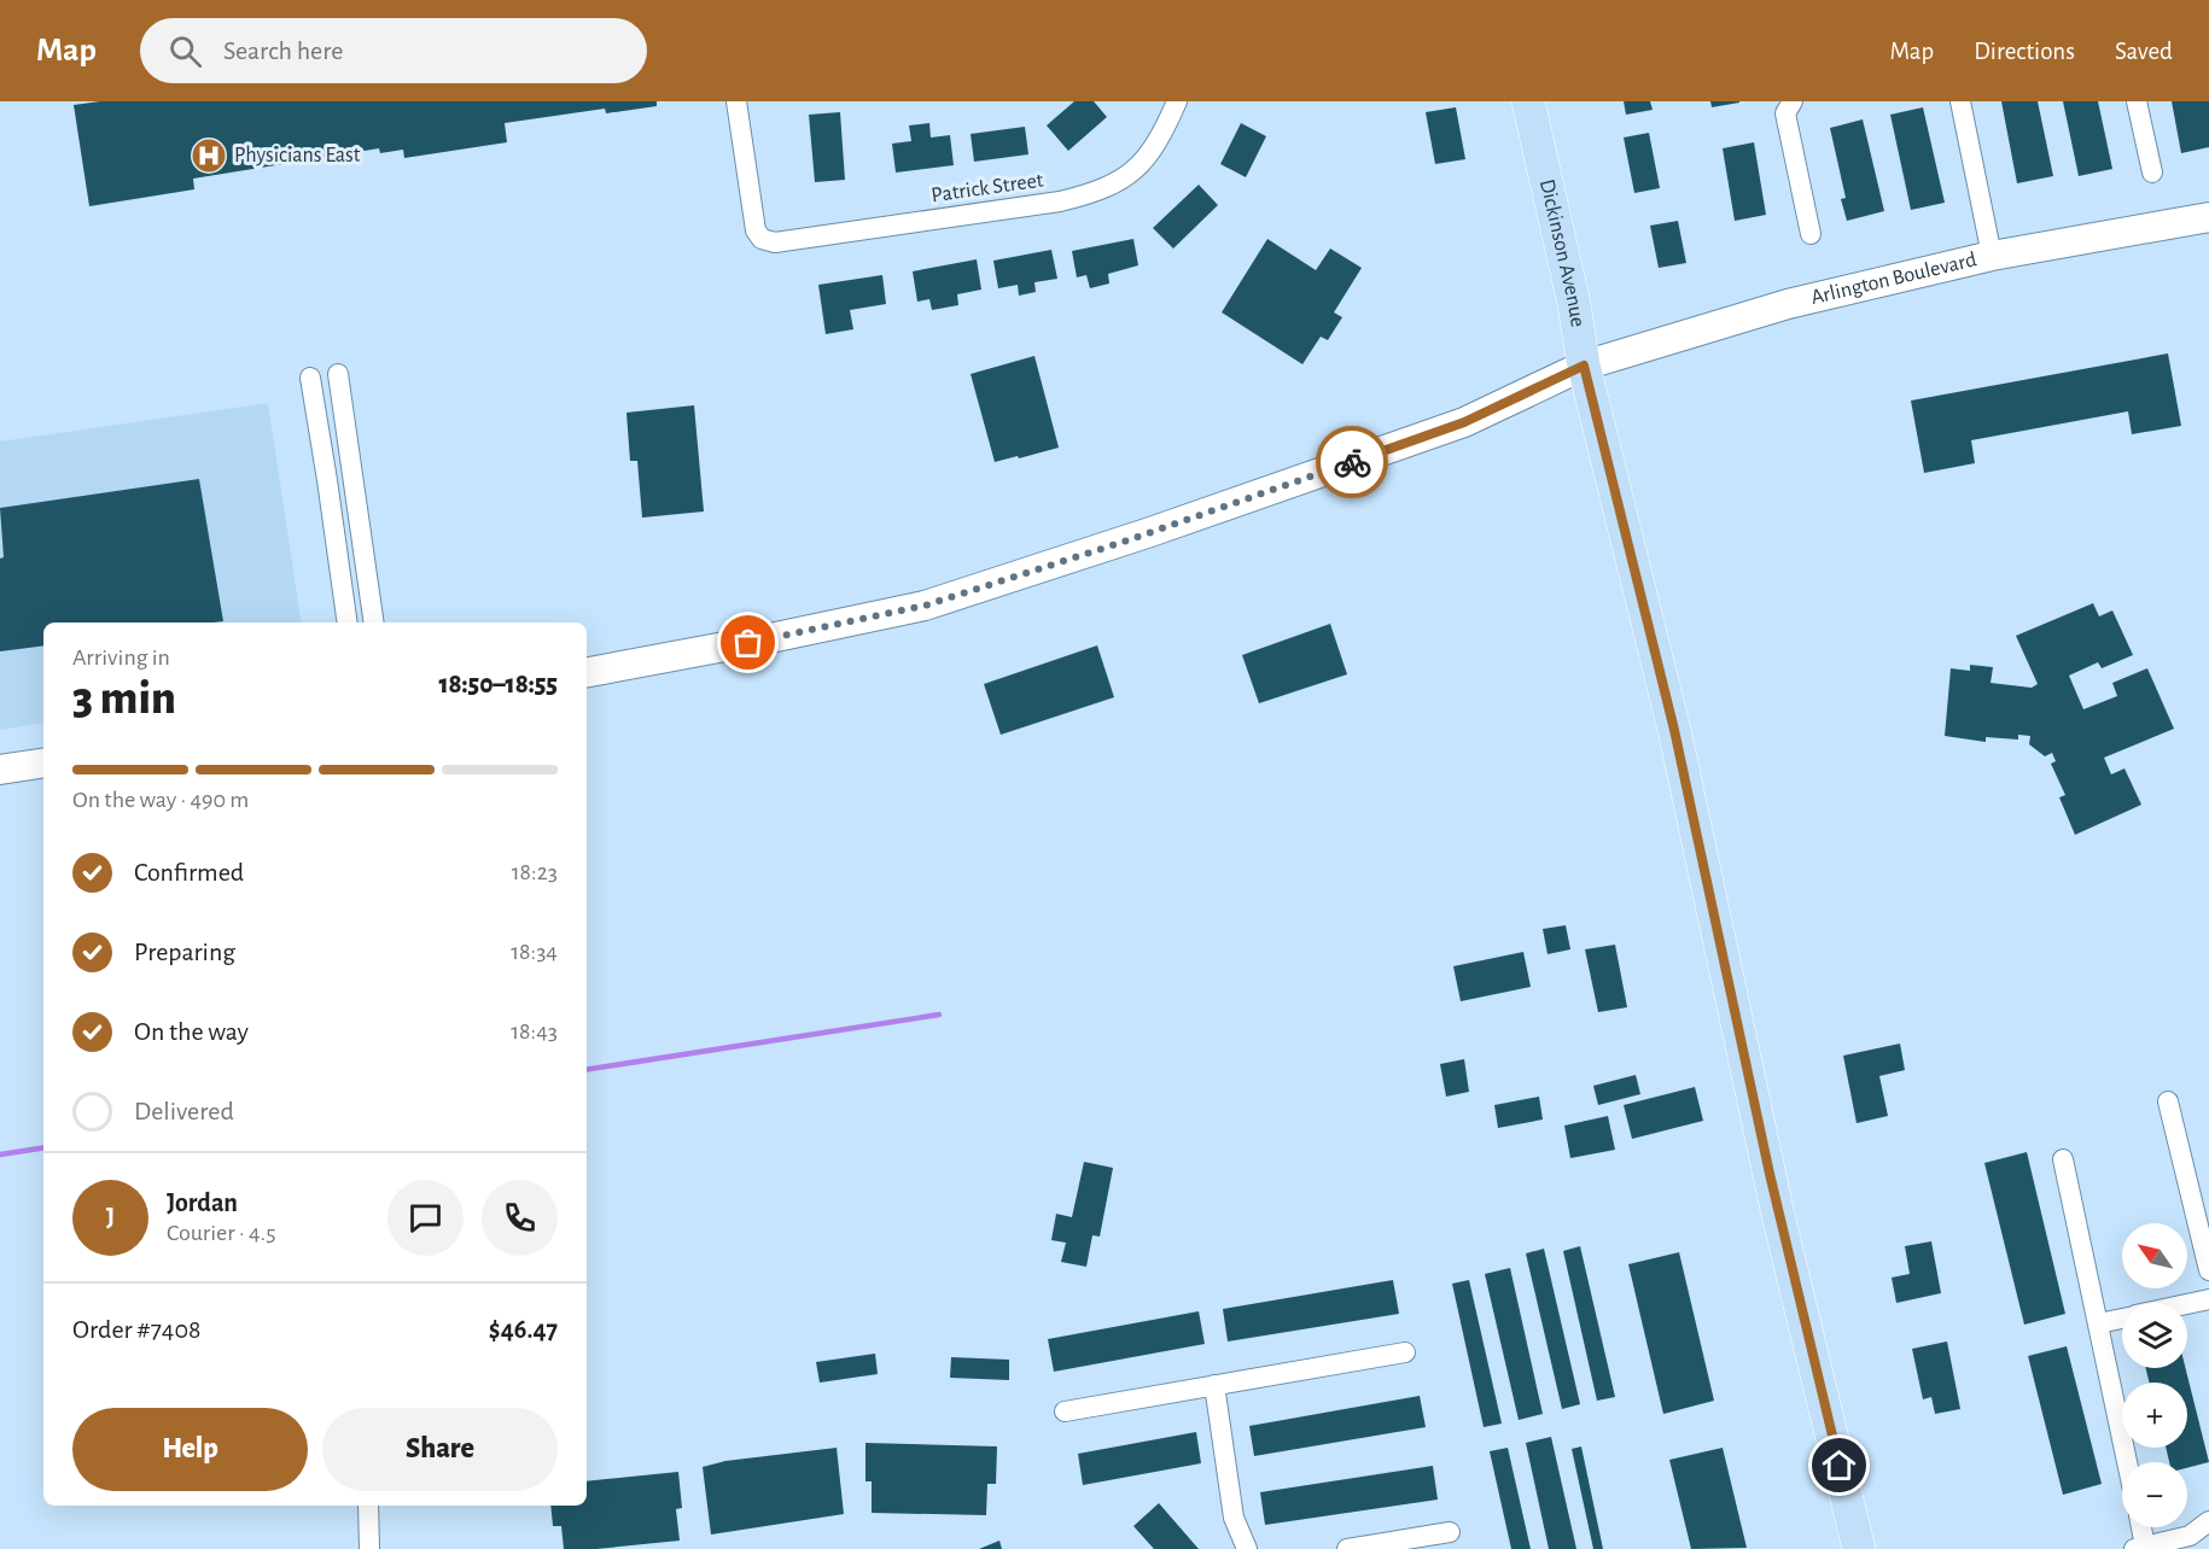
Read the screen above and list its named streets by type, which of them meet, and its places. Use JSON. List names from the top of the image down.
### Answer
{
  "streets": {
    "main road": ["Dickinson Avenue", "Arlington Boulevard"],
    "street": ["Patrick Street"]
  },
  "crossings": [
    ["Dickinson Avenue", "Arlington Boulevard"]
  ],
  "places": {
    "hospital": ["Physicians East"]
  },
  "north": "top left",
  "page": {
    "header": "Map",
    "search": "Search here",
    "nav": ["Map", "Directions", "Saved"],
    "heading": ["3 min", "Arriving in", "18:50–18:55"],
    "panel": [
      "Jordan",
      "Courier · 4.5",
      "Order #7408",
      "$46.47"
    ],
    "bar": "On the way · 490 m",
    "list": [
      ["Confirmed", "18:23"],
      ["Preparing", "18:34"],
      ["On the way", "18:43"],
      "Delivered"
    ],
    "round": "J",
    "map_buttons": ["+", "−"],
    "buttons": ["Help", "Share"]
  }
}
